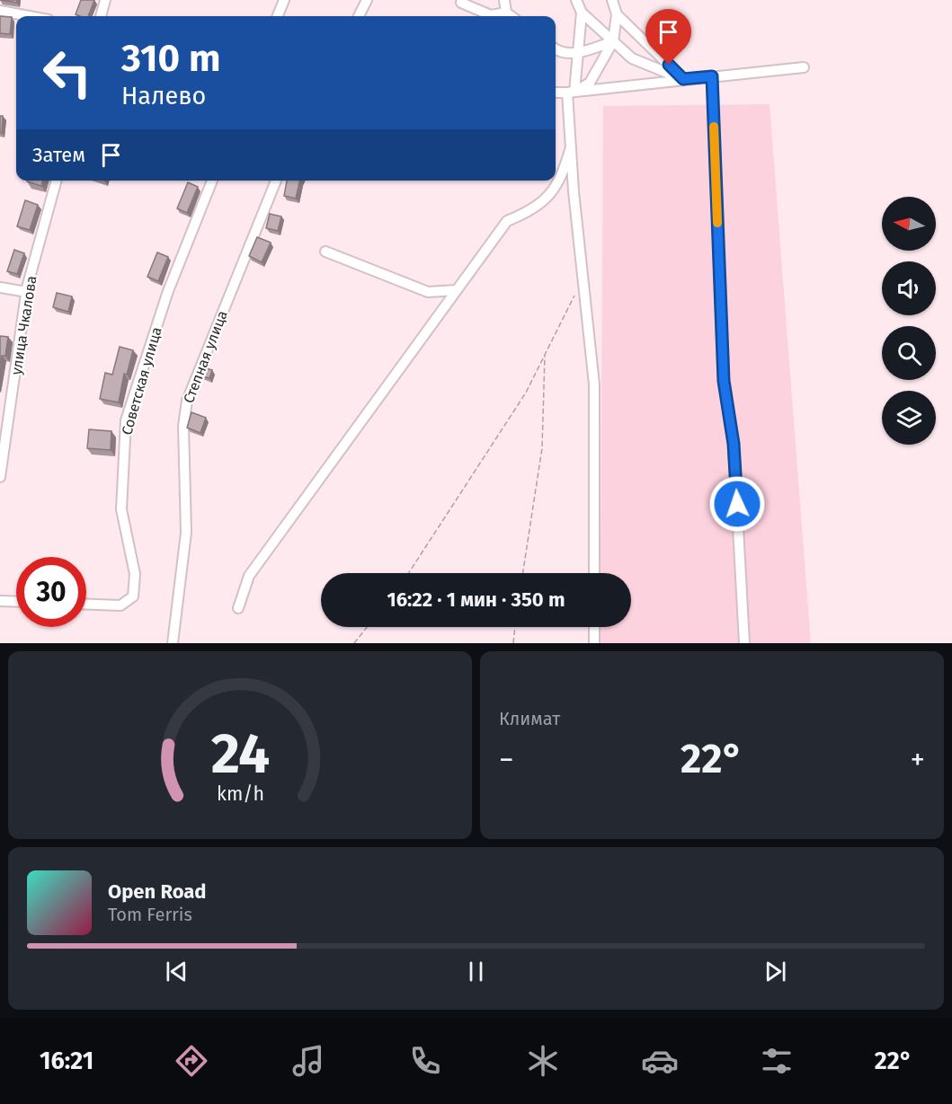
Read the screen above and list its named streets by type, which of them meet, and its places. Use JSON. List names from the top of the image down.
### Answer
{
  "streets": {
    "street": ["улица Чкалова", "Степная улица", "Советская улица"]
  },
  "north": "left",
  "page": {
    "turn": ["310 m", "Налево"],
    "then": "Затем",
    "limit": "30",
    "trip": "16:22 · 1 мин · 350 m",
    "tile": "Климат",
    "heat": ["−", "22°", "+"],
    "song": ["Open Road", "Tom Ferris"],
    "tabs": ["16:21", "22°"],
    "gauge": ["24", "km/h"]
  }
}
